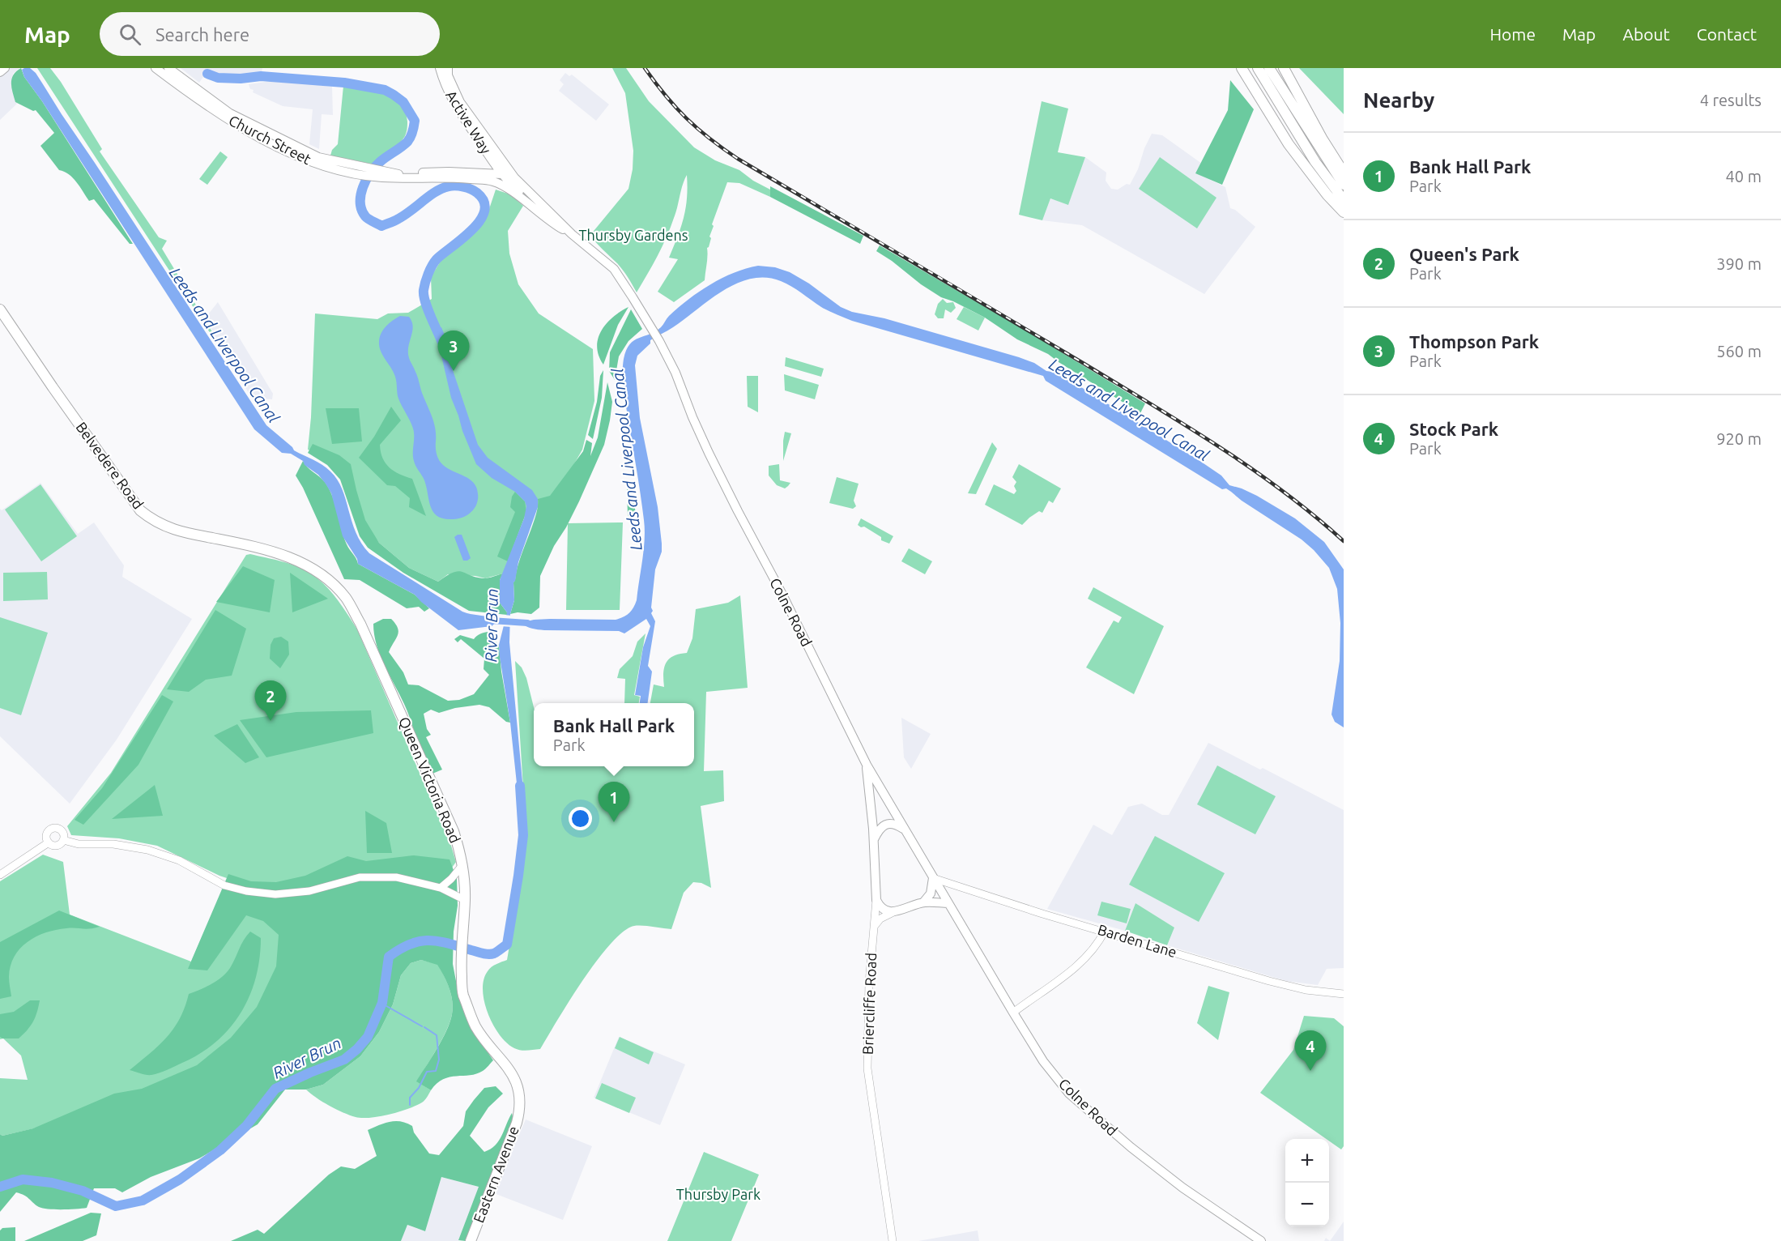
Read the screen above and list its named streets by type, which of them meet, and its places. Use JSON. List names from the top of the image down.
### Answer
{
  "streets": {
    "highway": ["Belvedere Road", "Queen Victoria Road", "Eastern Avenue"],
    "main road": [
      "Active Way",
      "Church Street",
      "Colne Road",
      "Briercliffe Road"
    ],
    "street": ["Barden Lane"]
  },
  "crossings": [
    ["Active Way", "Church Street"],
    ["Active Way", "Colne Road"],
    ["Belvedere Road", "Queen Victoria Road"],
    ["Colne Road", "Barden Lane"],
    ["Colne Road", "Briercliffe Road"],
    ["Queen Victoria Road", "Eastern Avenue"]
  ],
  "water": ["Leeds and Liverpool Canal", "River Brun"],
  "parks": ["Thursby Gardens", "Thursby Park"],
  "page": {
    "header": "Map",
    "search": "Search here",
    "nav": [
      "Home",
      "Map",
      "About",
      "Contact"
    ],
    "heading": ["Nearby", "4 results"],
    "list": [
      {
        "mark": "1",
        "name": "Bank Hall Park",
        "note": "Park",
        "value": "40 m"
      },
      {
        "mark": "2",
        "name": "Queen's Park",
        "note": "Park",
        "value": "390 m"
      },
      {
        "mark": "3",
        "name": "Thompson Park",
        "note": "Park",
        "value": "560 m"
      },
      {
        "mark": "4",
        "name": "Stock Park",
        "note": "Park",
        "value": "920 m"
      }
    ],
    "pins": [
      "3",
      "2",
      "1",
      "4"
    ],
    "popup": ["Bank Hall Park", "Park"],
    "map_buttons": ["+", "−"]
  }
}
